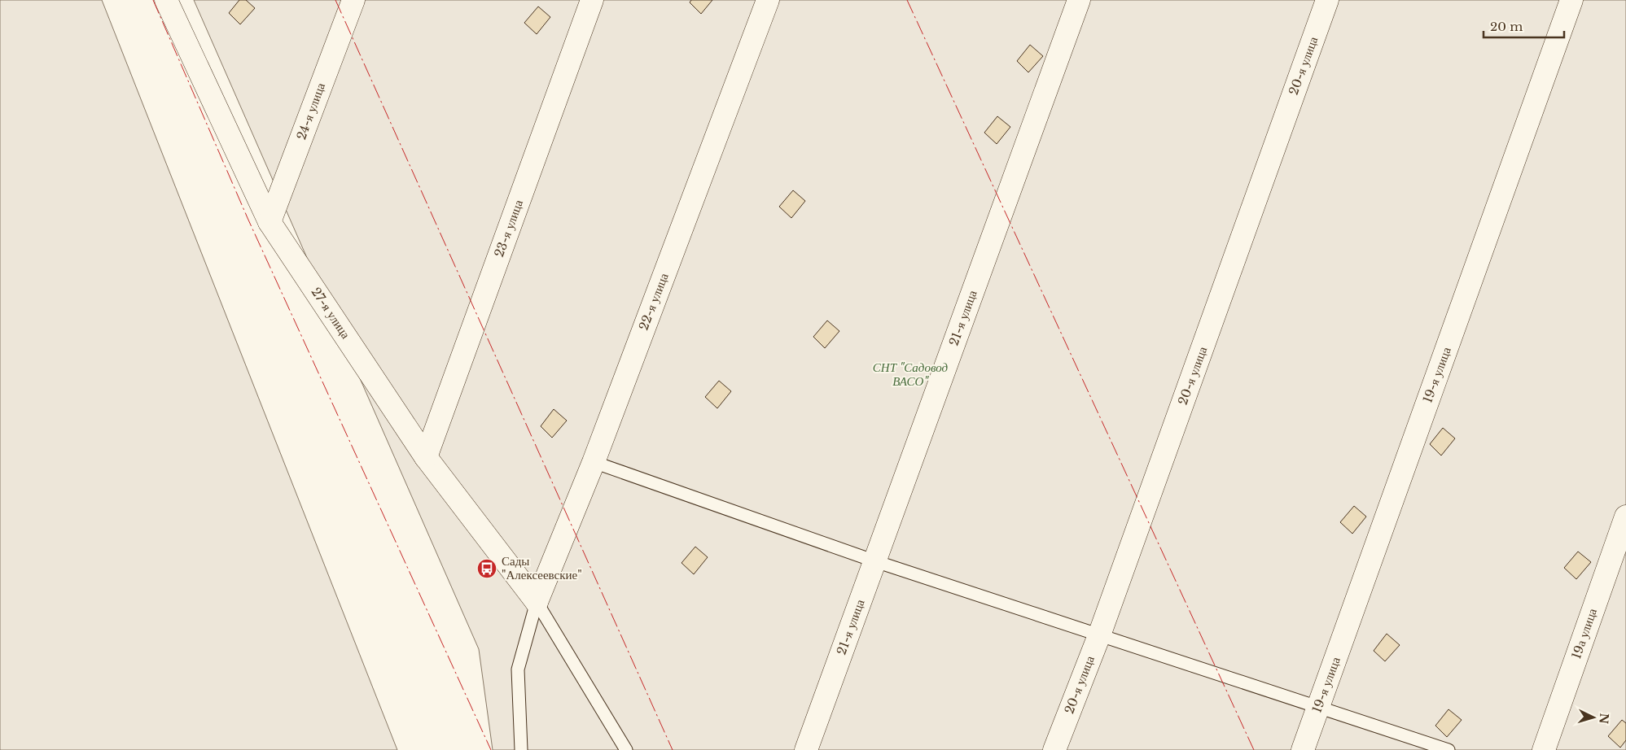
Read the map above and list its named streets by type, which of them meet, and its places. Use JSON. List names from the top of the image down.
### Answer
{
  "streets": {
    "street": [
      "20-я улица",
      "24-я улица",
      "23-я улица",
      "22-я улица",
      "27-я улица",
      "21-я улица",
      "19-я улица",
      "19а улица"
    ]
  },
  "crossings": [
    ["24-я улица", "27-я улица"],
    ["23-я улица", "27-я улица"],
    ["22-я улица", "27-я улица"]
  ],
  "parks": ["СНТ \"Садовод ВАСО\""],
  "places": {
    "bus stop": ["Сады \"Алексеевские\""]
  },
  "scale_bar": "20 m",
  "north": "right"
}
